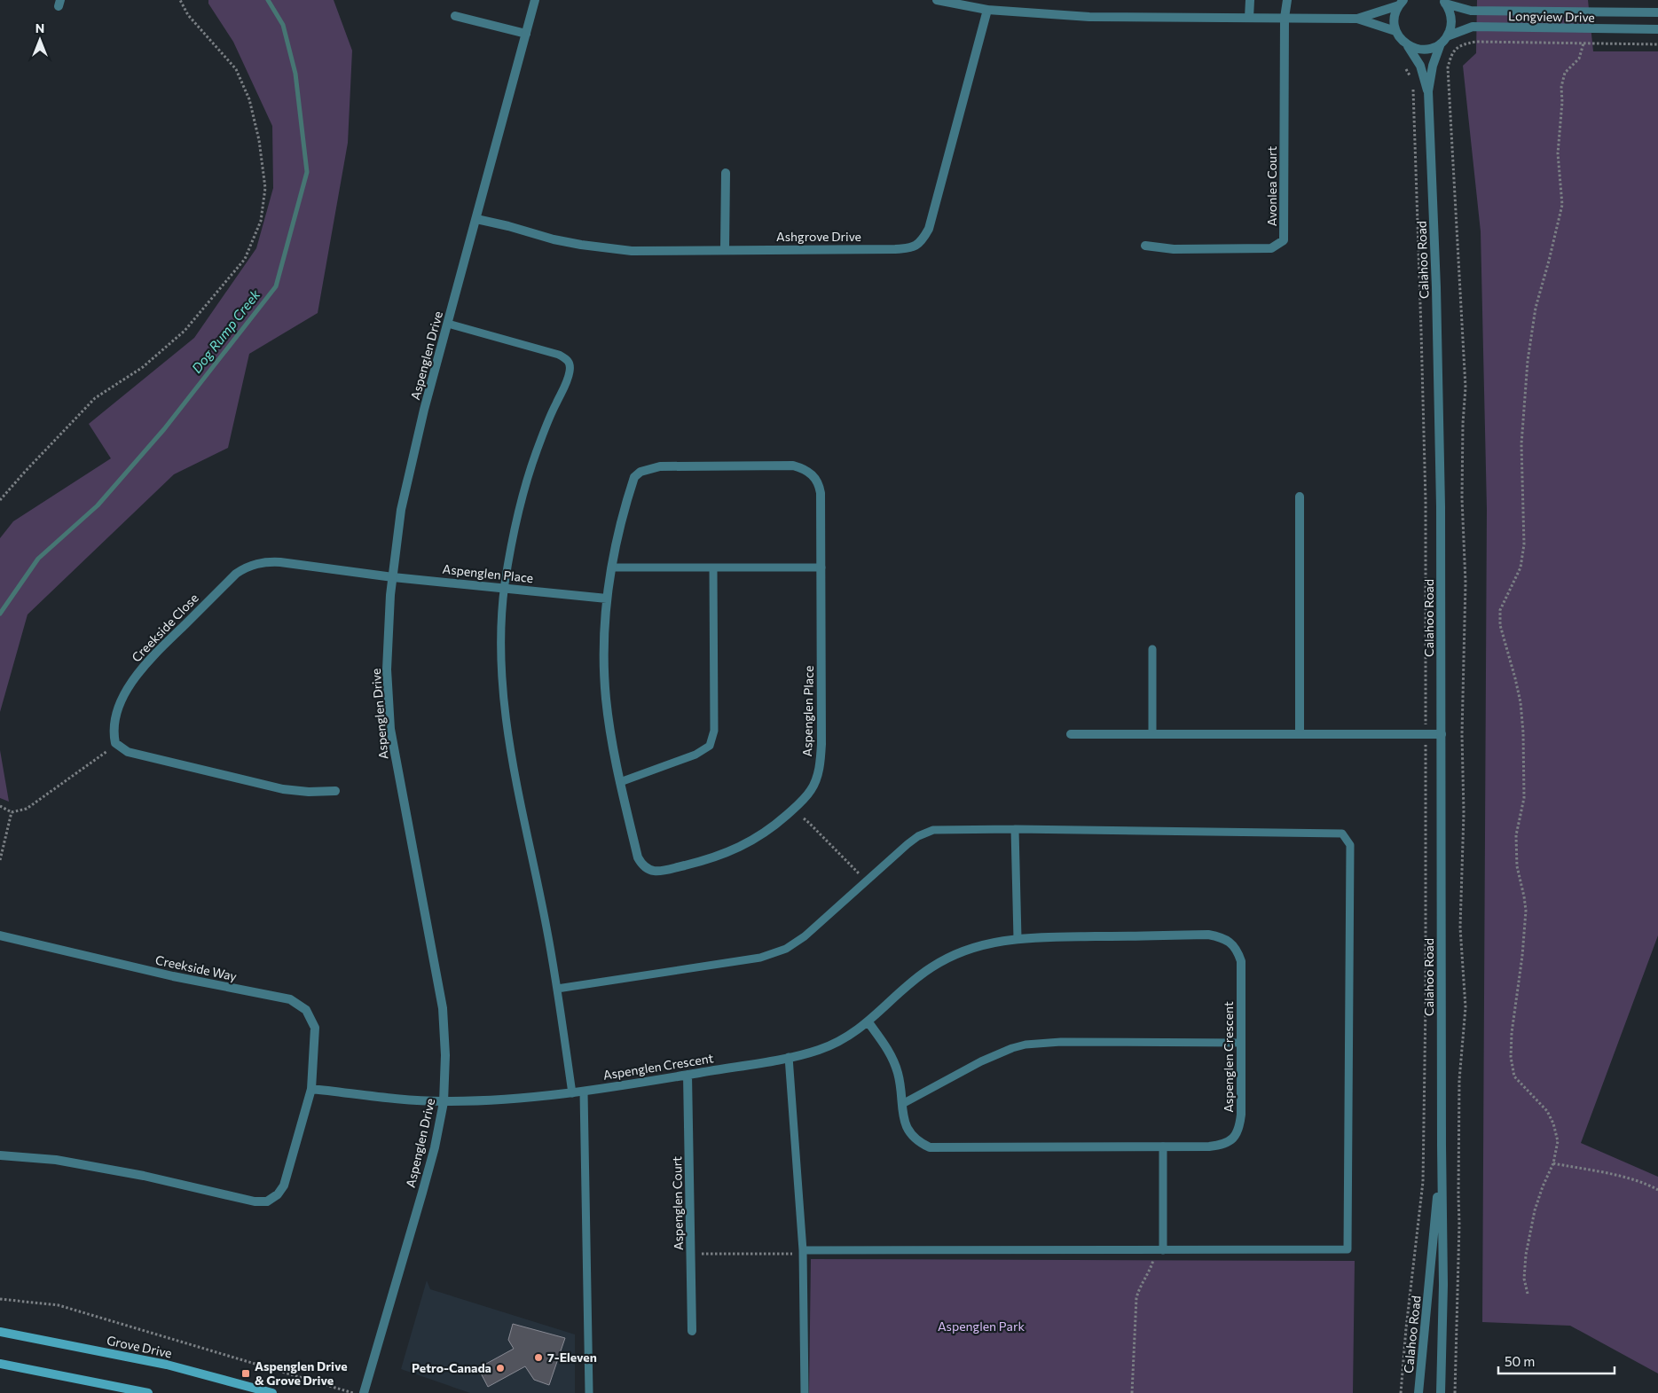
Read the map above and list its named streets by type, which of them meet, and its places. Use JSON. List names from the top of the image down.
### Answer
{
  "streets": {
    "main road": ["Grove Drive"],
    "street": [
      "Longview Drive",
      "Avonlea Court",
      "Ashgrove Drive",
      "Calahoo Road",
      "Aspenglen Drive",
      "Aspenglen Place",
      "Creekside Close",
      "Creekside Way",
      "Aspenglen Crescent",
      "Aspenglen Court"
    ]
  },
  "crossings": [
    ["Longview Drive", "Calahoo Road"],
    ["Ashgrove Drive", "Aspenglen Drive"],
    ["Aspenglen Drive", "Aspenglen Place"],
    ["Aspenglen Drive", "Creekside Close"],
    ["Aspenglen Drive", "Aspenglen Crescent"],
    ["Aspenglen Place", "Creekside Close"],
    ["Aspenglen Crescent", "Aspenglen Court"]
  ],
  "water": ["Dog Rump Creek"],
  "parks": ["Aspenglen Park"],
  "places": {
    "other": ["7-Eleven", "Petro-Canada"],
    "transit": ["Aspenglen Drive & Grove Drive"]
  },
  "scale_bar": "50 m",
  "north": "top"
}
